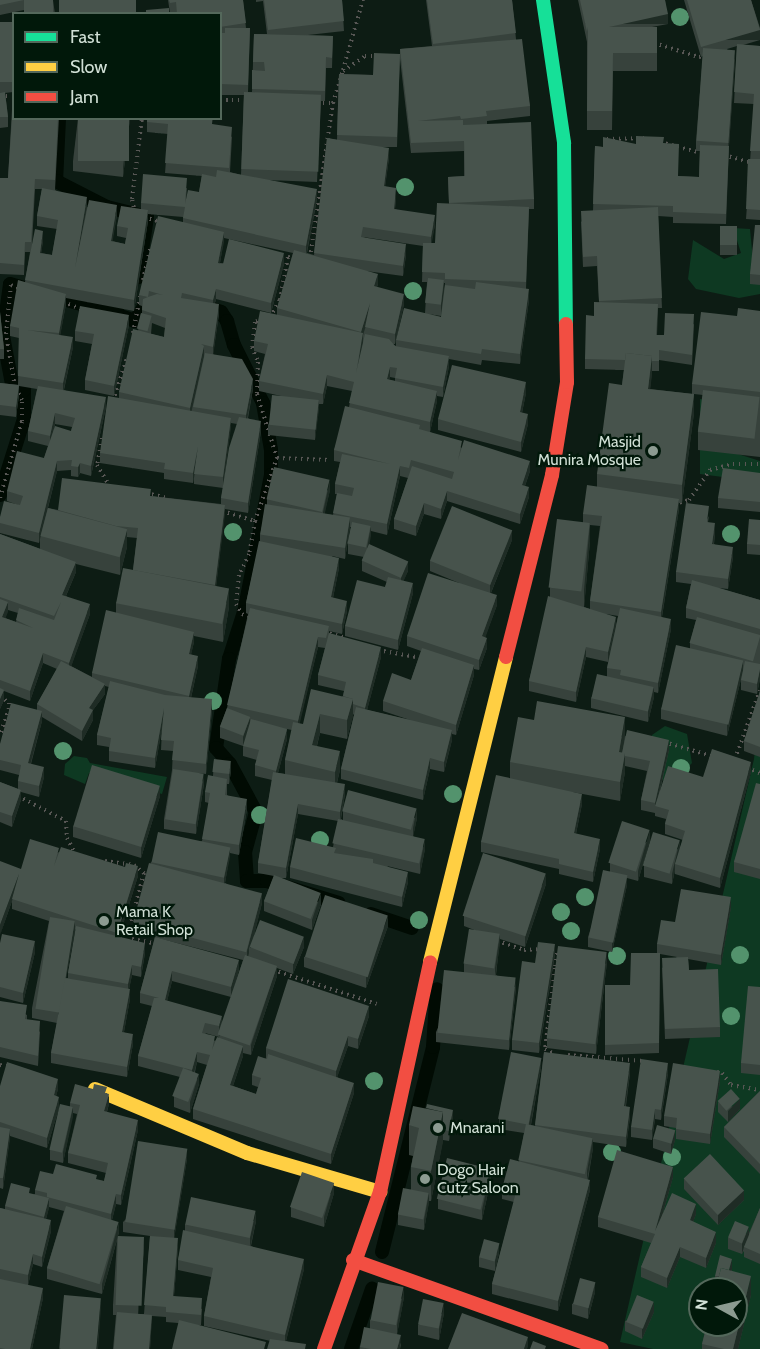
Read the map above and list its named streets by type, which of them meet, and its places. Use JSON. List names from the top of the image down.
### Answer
{
  "places": [
    "Masjid Munira Mosque",
    "Mama K Retail Shop",
    "Mnarani",
    "Dogo Hair Cutz Saloon"
  ],
  "legend": ["Fast", "Slow", "Jam"],
  "north": "left"
}
